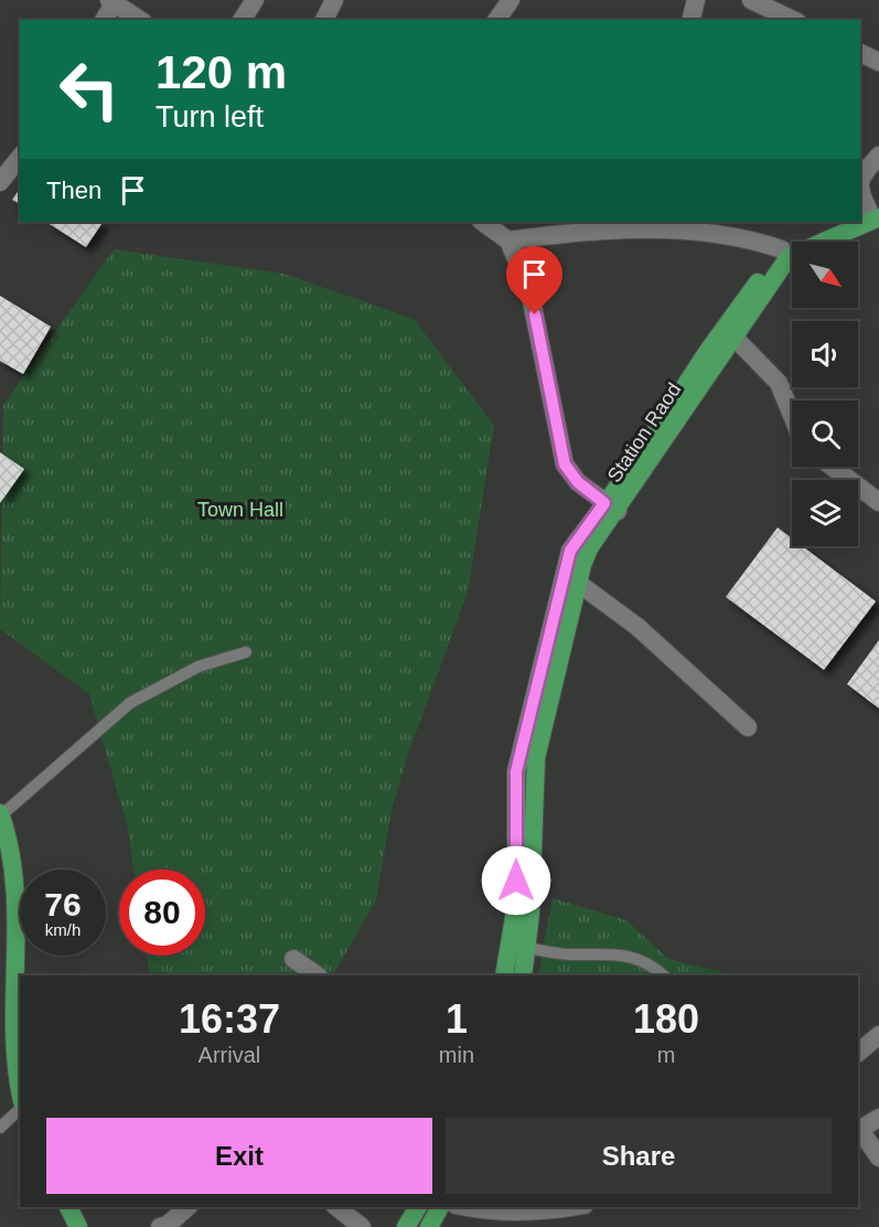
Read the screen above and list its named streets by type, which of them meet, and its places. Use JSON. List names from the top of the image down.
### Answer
{
  "streets": {
    "highway": ["Station Raod"]
  },
  "parks": ["Town Hall"],
  "north": "bottom right",
  "page": {
    "turn": ["120 m", "Turn left"],
    "then": "Then",
    "speed": "76 km/h",
    "limit": "80",
    "eta": [
      "16:37",
      "Arrival",
      "1",
      "min",
      "180",
      "m"
    ],
    "buttons": ["Exit", "Share"]
  }
}
